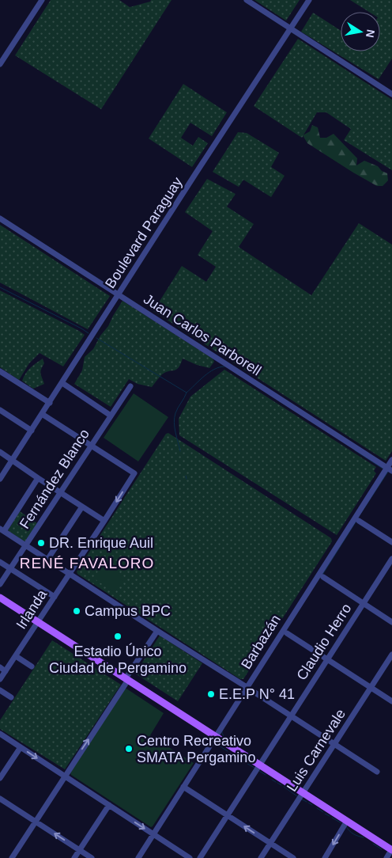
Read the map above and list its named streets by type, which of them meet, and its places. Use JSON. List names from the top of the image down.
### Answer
{
  "streets": {
    "street": [
      "Boulevard Paraguay",
      "Juan Carlos Parborell",
      "Fernández Blanco",
      "Irlanda",
      "Barbazán",
      "Claudio Herro",
      "Luis Carnevale"
    ]
  },
  "crossings": [
    ["Boulevard Paraguay", "Juan Carlos Parborell"],
    ["Juan Carlos Parborell", "Barbazán"],
    ["Fernández Blanco", "Irlanda"]
  ],
  "districts": ["RENÉ FAVALORO"],
  "places": [
    "DR. Enrique Auil",
    "Campus BPC",
    "Estadio Único Ciudad de Pergamino",
    "E.E.P N° 41",
    "Centro Recreativo SMATA Pergamino"
  ],
  "north": "right"
}
